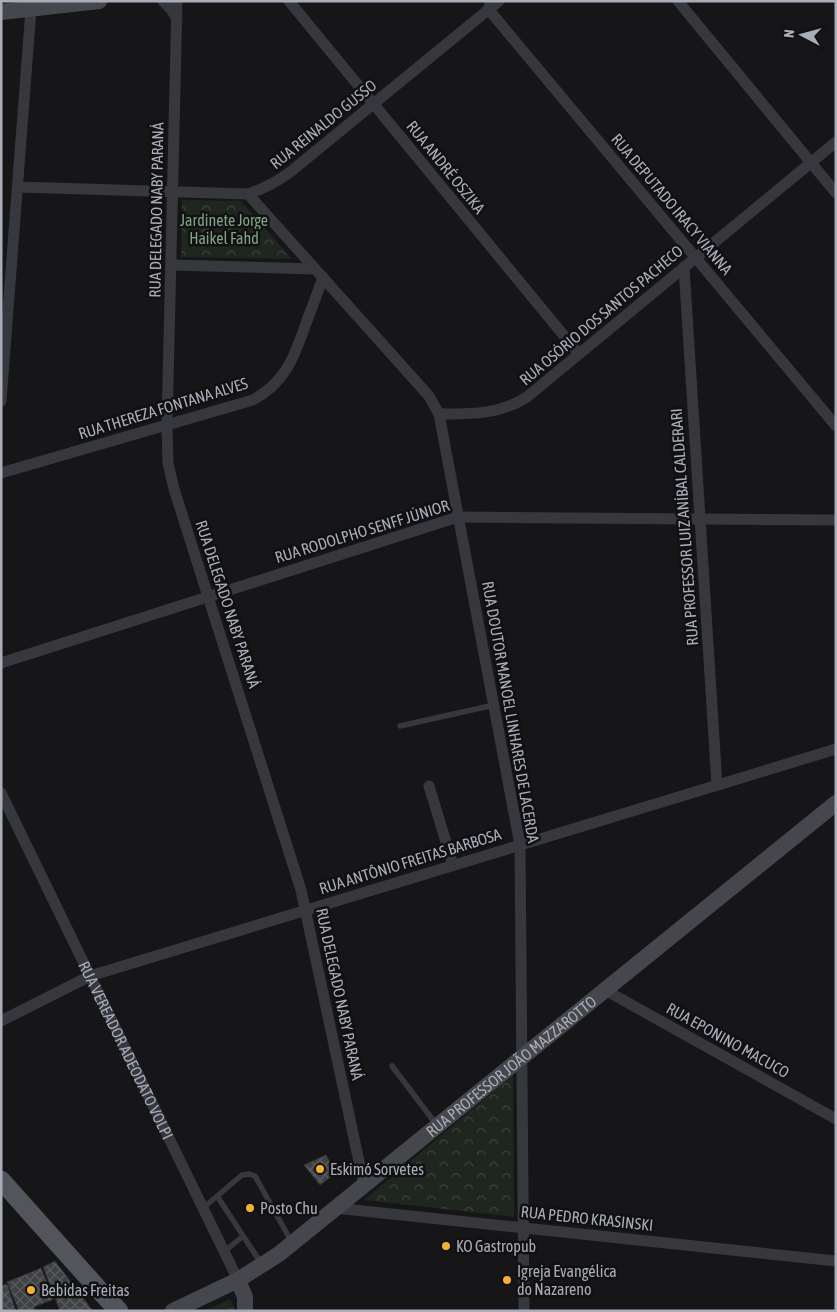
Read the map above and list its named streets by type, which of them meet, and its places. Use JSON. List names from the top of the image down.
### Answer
{
  "streets": {
    "street": [
      "RUA REINALDO GUSSO",
      "RUA ANDRÉ OSZIKA",
      "RUA DEPUTADO IRACY VIANNA",
      "RUA DELEGADO NABY PARANÁ",
      "RUA OSÓRIO DOS SANTOS PACHECO",
      "RUA THEREZA FONTANA ALVES",
      "RUA PROFESSOR LUIZ ANÍBAL CALDERARI",
      "RUA RODOLPHO SENFF JÚNIOR",
      "RUA DOUTOR MANOEL LINHARES DE LACERDA",
      "RUA ANTÔNIO FREITAS BARBOSA",
      "RUA EPONINO MACUCO",
      "RUA VEREADOR ADEODATO VOLPI",
      "RUA PROFESSOR JOÃO MAZZAROTTO",
      "RUA PEDRO KRASINSKI"
    ]
  },
  "crossings": [
    ["RUA REINALDO GUSSO", "RUA ANDRÉ OSZIKA"],
    ["RUA REINALDO GUSSO", "RUA DEPUTADO IRACY VIANNA"],
    ["RUA REINALDO GUSSO", "RUA DELEGADO NABY PARANÁ"],
    ["RUA REINALDO GUSSO", "RUA DOUTOR MANOEL LINHARES DE LACERDA"],
    ["RUA ANDRÉ OSZIKA", "RUA OSÓRIO DOS SANTOS PACHECO"],
    ["RUA DEPUTADO IRACY VIANNA", "RUA OSÓRIO DOS SANTOS PACHECO"],
    ["RUA DELEGADO NABY PARANÁ", "RUA THEREZA FONTANA ALVES"],
    ["RUA DELEGADO NABY PARANÁ", "RUA RODOLPHO SENFF JÚNIOR"],
    ["RUA DELEGADO NABY PARANÁ", "RUA ANTÔNIO FREITAS BARBOSA"],
    ["RUA DELEGADO NABY PARANÁ", "RUA PROFESSOR JOÃO MAZZAROTTO"],
    ["RUA OSÓRIO DOS SANTOS PACHECO", "RUA PROFESSOR LUIZ ANÍBAL CALDERARI"],
    ["RUA OSÓRIO DOS SANTOS PACHECO", "RUA DOUTOR MANOEL LINHARES DE LACERDA"],
    ["RUA THEREZA FONTANA ALVES", "RUA DOUTOR MANOEL LINHARES DE LACERDA"],
    ["RUA PROFESSOR LUIZ ANÍBAL CALDERARI", "RUA RODOLPHO SENFF JÚNIOR"],
    ["RUA PROFESSOR LUIZ ANÍBAL CALDERARI", "RUA ANTÔNIO FREITAS BARBOSA"],
    ["RUA RODOLPHO SENFF JÚNIOR", "RUA DOUTOR MANOEL LINHARES DE LACERDA"],
    ["RUA DOUTOR MANOEL LINHARES DE LACERDA", "RUA ANTÔNIO FREITAS BARBOSA"],
    ["RUA DOUTOR MANOEL LINHARES DE LACERDA", "RUA PROFESSOR JOÃO MAZZAROTTO"],
    ["RUA DOUTOR MANOEL LINHARES DE LACERDA", "RUA PEDRO KRASINSKI"],
    ["RUA ANTÔNIO FREITAS BARBOSA", "RUA VEREADOR ADEODATO VOLPI"],
    ["RUA EPONINO MACUCO", "RUA PROFESSOR JOÃO MAZZAROTTO"],
    ["RUA VEREADOR ADEODATO VOLPI", "RUA PROFESSOR JOÃO MAZZAROTTO"],
    ["RUA PROFESSOR JOÃO MAZZAROTTO", "RUA PEDRO KRASINSKI"]
  ],
  "parks": ["Jardinete Jorge Haikel Fahd"],
  "places": [
    "Eskimó Sorvetes",
    "Posto Chu",
    "KO Gastropub",
    "Igreja Evangélica do Nazareno",
    "Bebidas Freitas"
  ],
  "north": "left"
}
